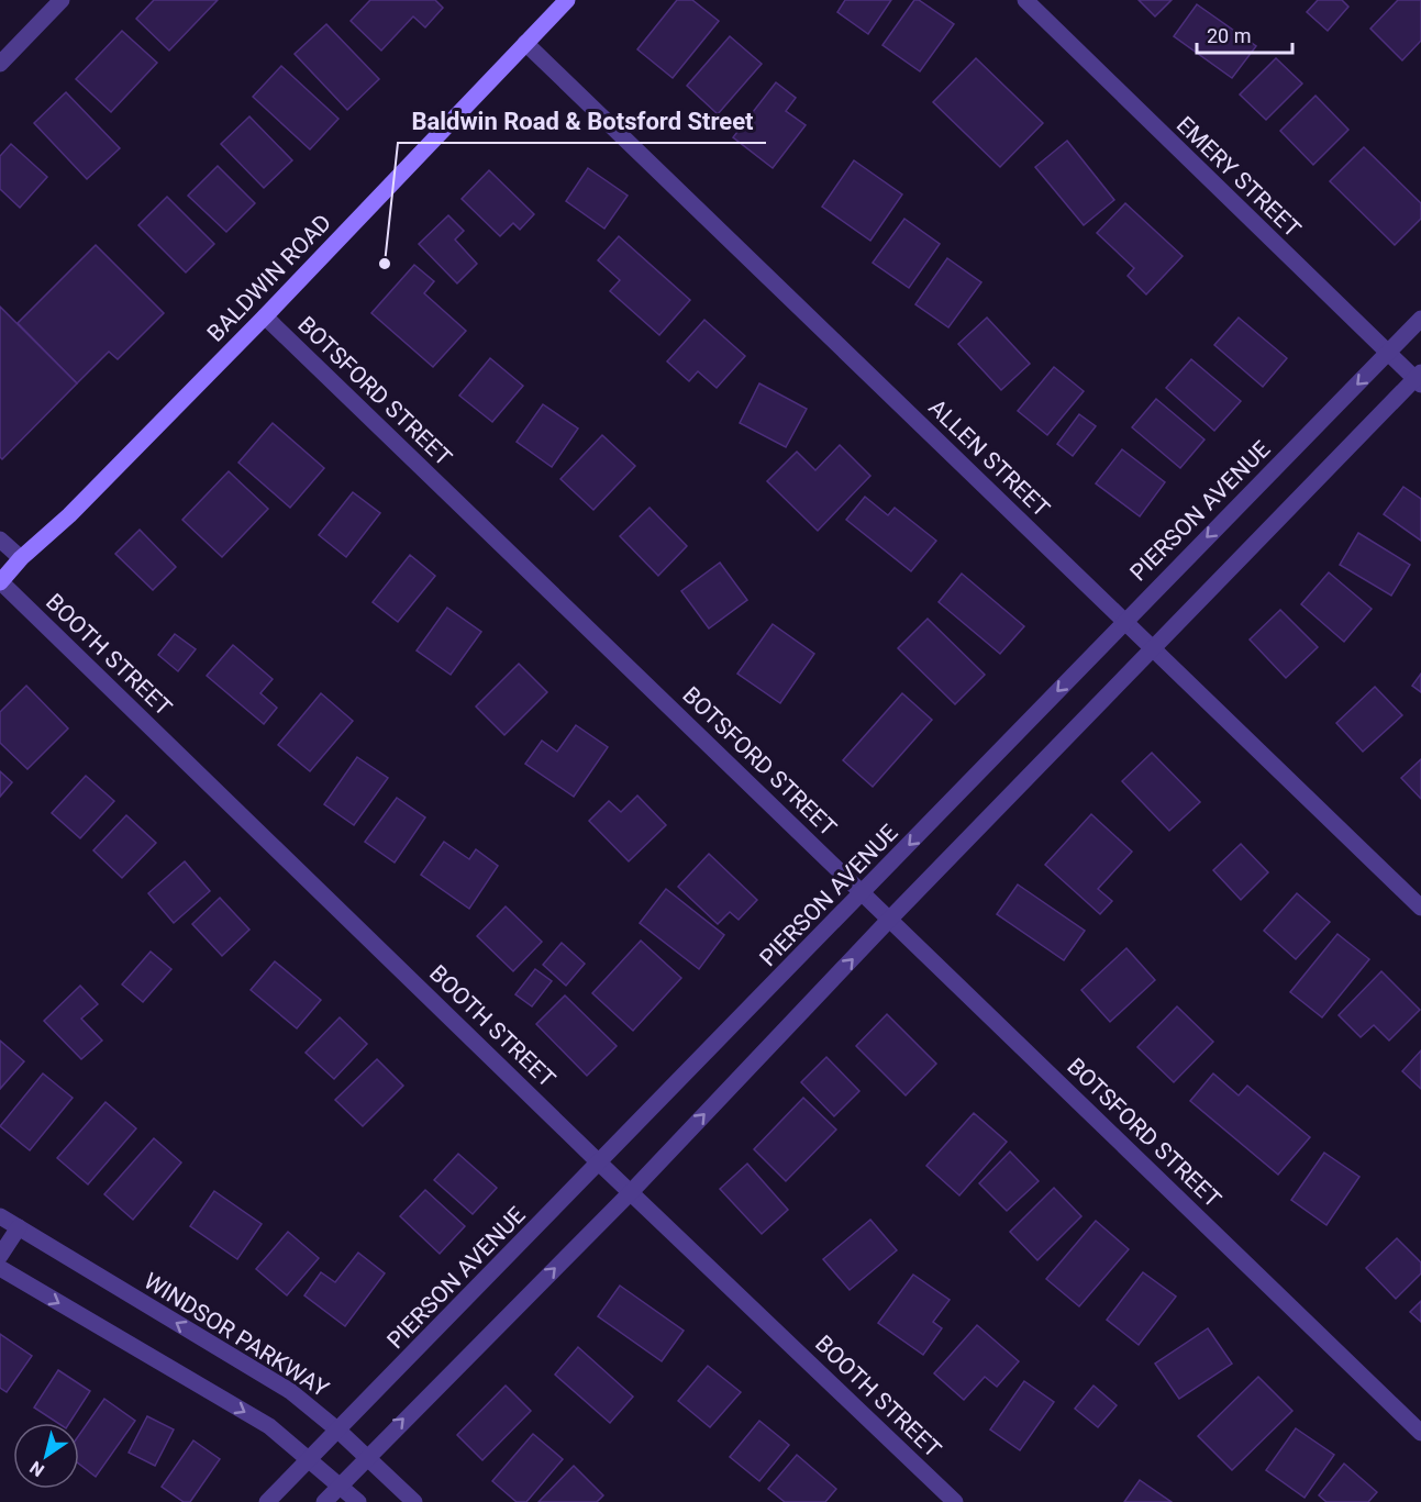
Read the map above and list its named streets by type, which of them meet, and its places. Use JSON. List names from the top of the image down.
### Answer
{
  "streets": {
    "main road": ["BALDWIN ROAD"],
    "street": [
      "EMERY STREET",
      "BOTSFORD STREET",
      "ALLEN STREET",
      "PIERSON AVENUE",
      "BOOTH STREET",
      "WINDSOR PARKWAY"
    ]
  },
  "crossings": [
    ["EMERY STREET", "PIERSON AVENUE"],
    ["BALDWIN ROAD", "BOTSFORD STREET"],
    ["BALDWIN ROAD", "ALLEN STREET"],
    ["BALDWIN ROAD", "BOOTH STREET"],
    ["BOTSFORD STREET", "PIERSON AVENUE"],
    ["ALLEN STREET", "PIERSON AVENUE"],
    ["PIERSON AVENUE", "BOOTH STREET"],
    ["PIERSON AVENUE", "WINDSOR PARKWAY"]
  ],
  "places": ["Baldwin Road & Botsford Street"],
  "scale_bar": "20 m",
  "north": "bottom left"
}
